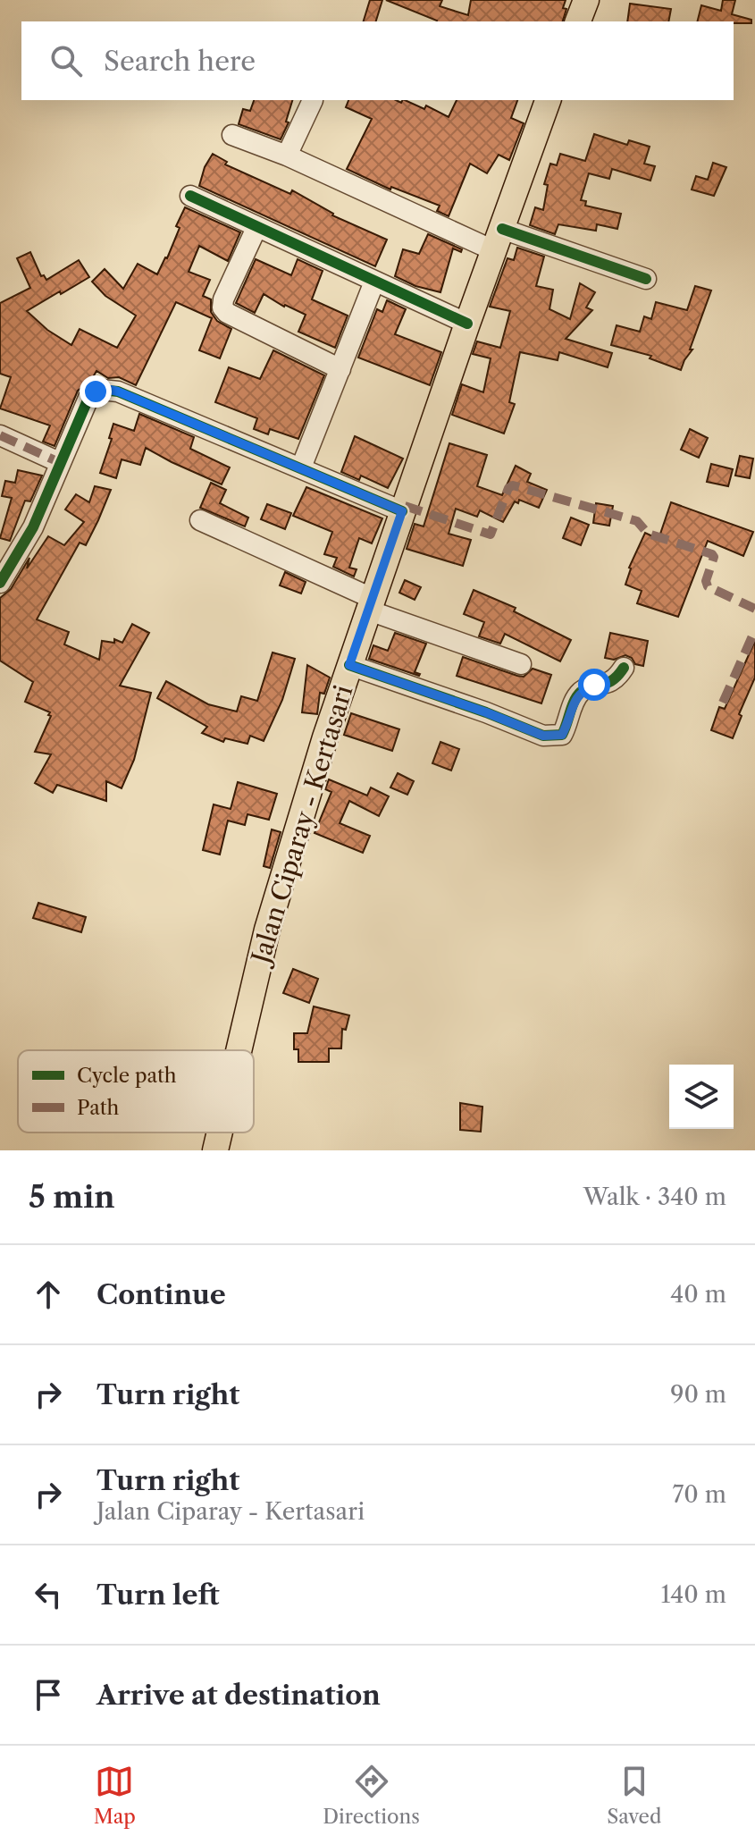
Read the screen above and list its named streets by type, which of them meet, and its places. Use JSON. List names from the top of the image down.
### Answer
{
  "streets": {
    "main road": ["Jalan Ciparay - Kertasari"]
  },
  "legend": ["Cycle path", "Path"],
  "page": {
    "search": "Search here",
    "heading": ["5 min", "Walk · 340 m"],
    "list": [
      ["Continue", "40 m"],
      ["Turn right", "90 m"],
      ["Turn right", "Jalan Ciparay - Kertasari", "70 m"],
      ["Turn left", "140 m"],
      "Arrive at destination"
    ],
    "nav": ["Map", "Directions", "Saved"]
  }
}
